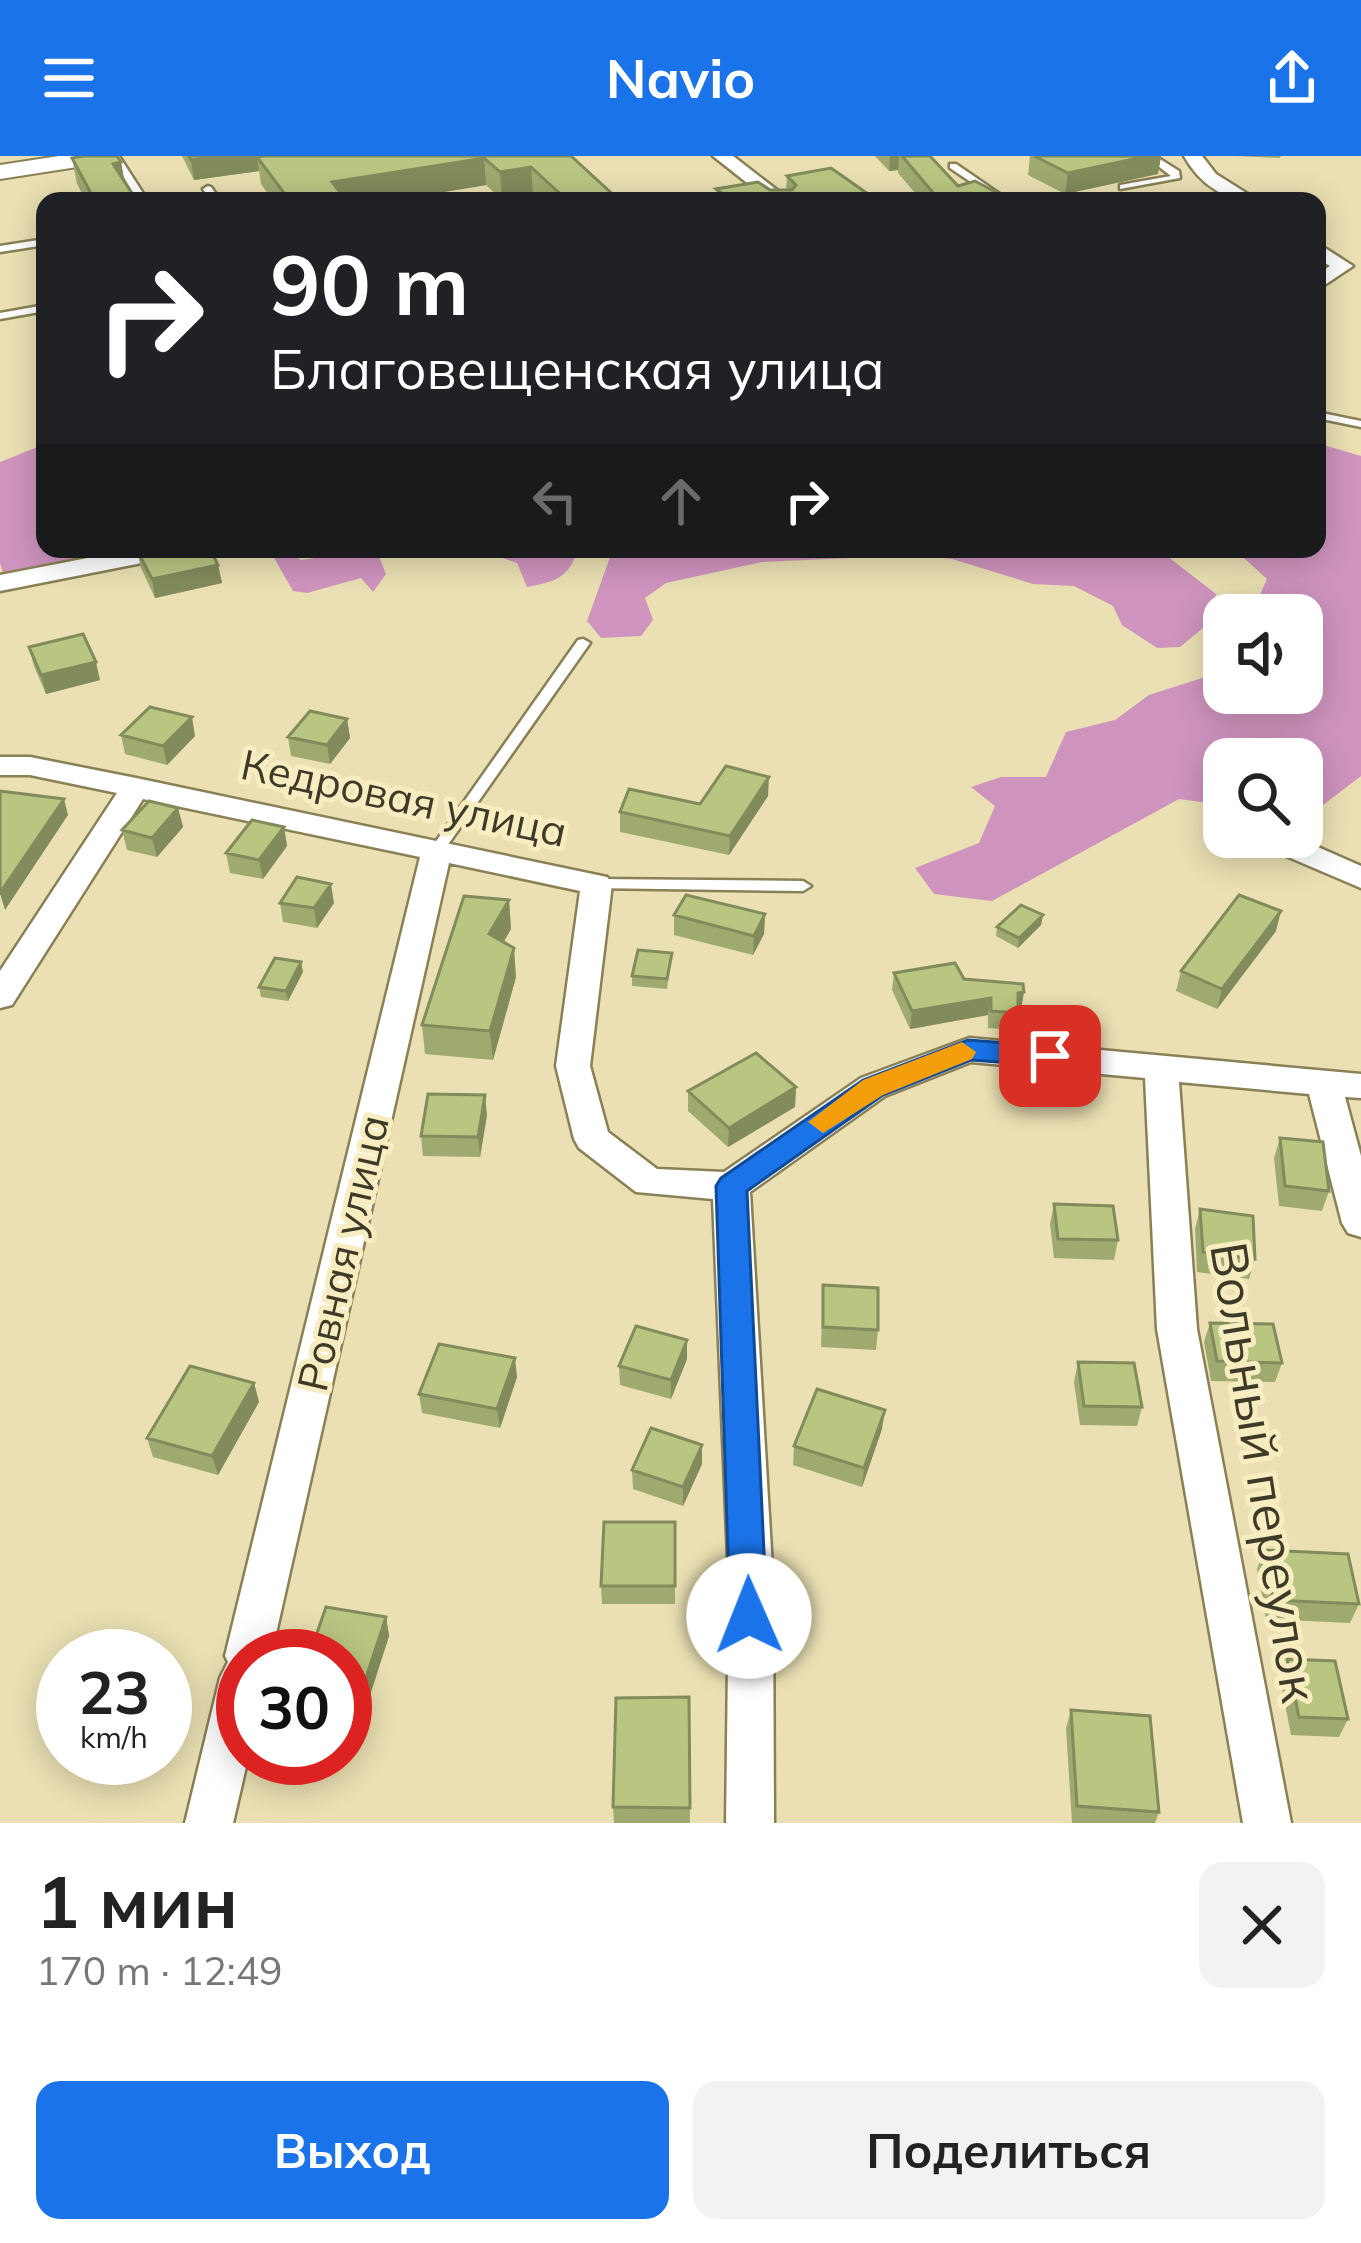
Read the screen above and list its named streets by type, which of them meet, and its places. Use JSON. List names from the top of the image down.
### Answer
{
  "streets": {
    "street": ["Кедровая улица", "Ровная улица", "Вольный переулок"]
  },
  "crossings": [
    ["Кедровая улица", "Ровная улица"]
  ],
  "page": {
    "header": "Navio",
    "turn": ["90 m", "Благовещенская улица"],
    "speed": "23 km/h",
    "limit": "30",
    "heading": ["1 мин", "170 m · 12:49"],
    "buttons": ["Выход", "Поделиться"]
  }
}
